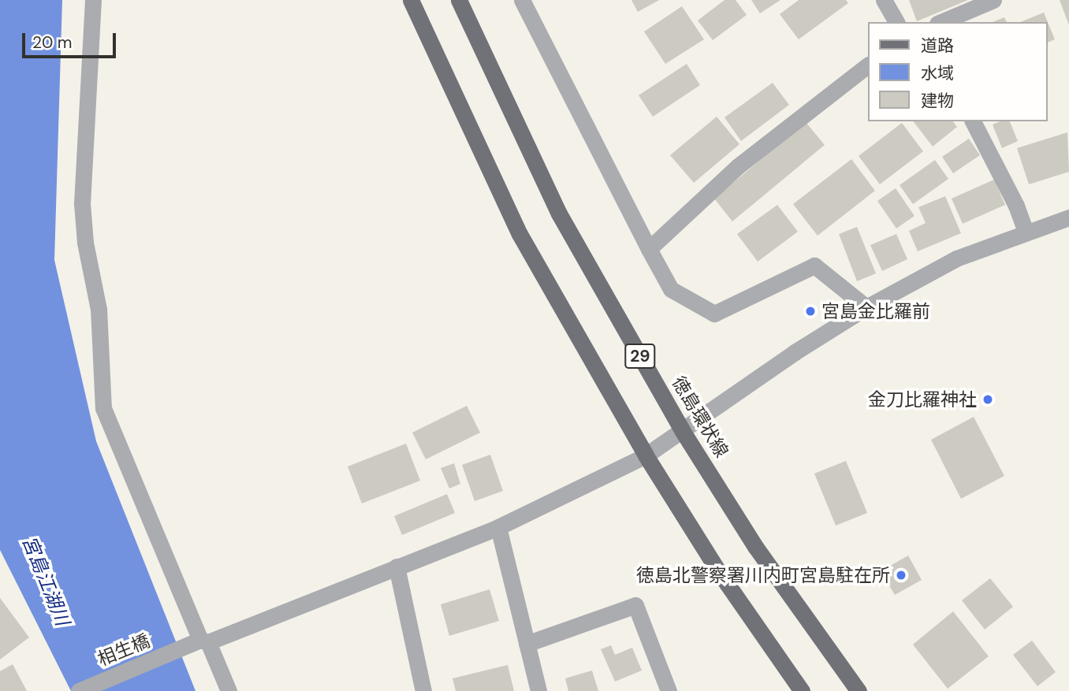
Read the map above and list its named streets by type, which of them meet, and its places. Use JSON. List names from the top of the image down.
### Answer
{
  "streets": {
    "main road": ["29", "徳島環状線"],
    "street": ["相生橋"]
  },
  "crossings": [
    ["29", "相生橋"],
    ["徳島環状線", "相生橋"]
  ],
  "water": ["宮島江湖川"],
  "places": ["宮島金比羅前", "金刀比羅神社", "徳島北警察署川内町宮島駐在所"],
  "legend": ["道路", "水域", "建物"],
  "scale_bar": "20 m"
}
